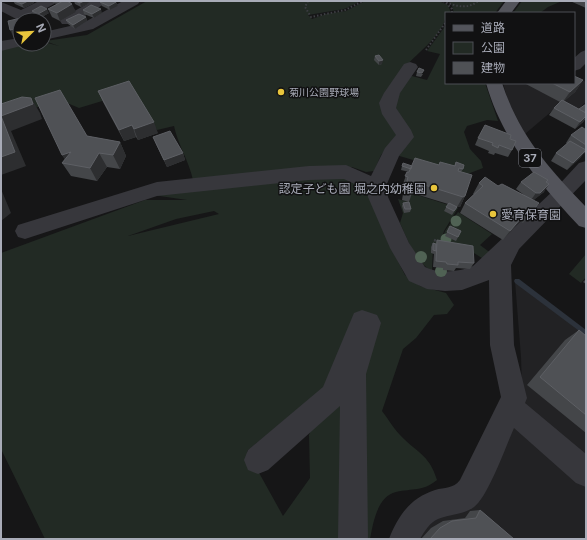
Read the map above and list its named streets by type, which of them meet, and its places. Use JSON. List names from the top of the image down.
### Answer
{
  "streets": {
    "main road": ["37"]
  },
  "places": ["菊川公園野球場", "認定子ども園 堀之内幼稚園", "愛育保育園"],
  "legend": ["道路", "公園", "建物"],
  "north": "top right"
}
